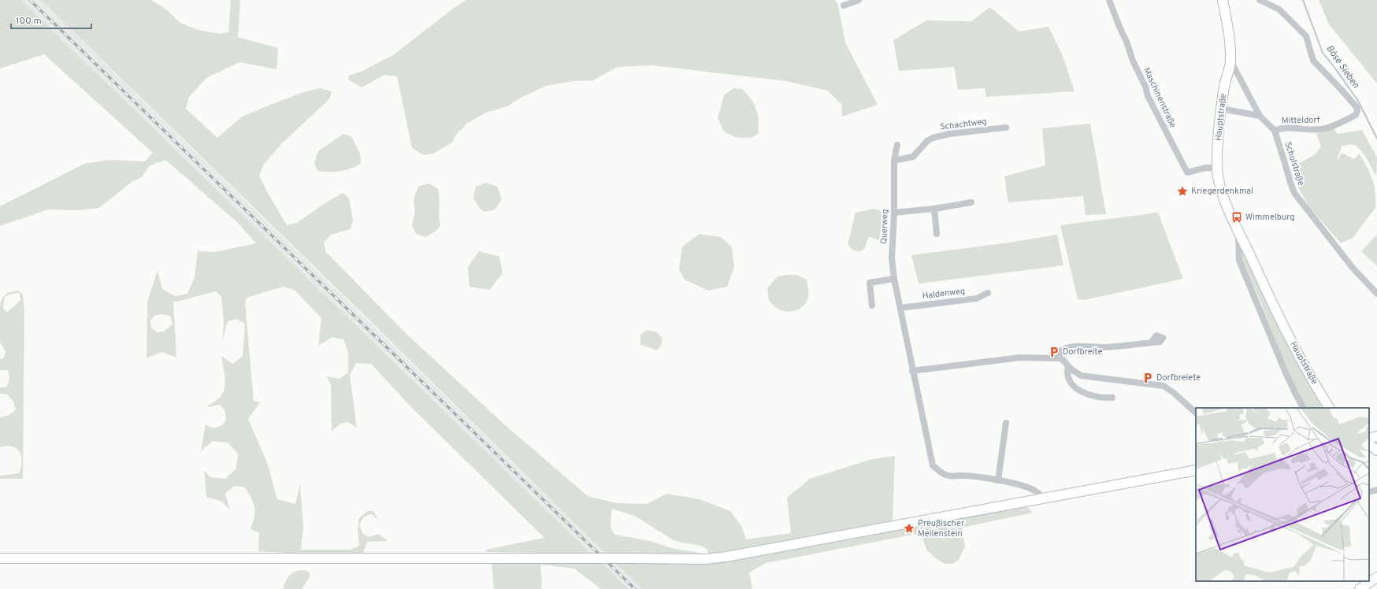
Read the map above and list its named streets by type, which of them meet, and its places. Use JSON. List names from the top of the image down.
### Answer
{
  "streets": {
    "main road": ["Hauptstraße"],
    "street": [
      "Maschinenstraße",
      "Mitteldorf",
      "Schachtweg",
      "Schulstraße",
      "Querweg",
      "Haldenweg"
    ]
  },
  "crossings": [
    ["Maschinenstraße", "Hauptstraße"],
    ["Hauptstraße", "Schulstraße"],
    ["Mitteldorf", "Schulstraße"],
    ["Schachtweg", "Querweg"],
    ["Querweg", "Haldenweg"]
  ],
  "water": ["Böse Sieben"],
  "places": {
    "place": ["Kriegerdenkmal", "Preußischer Meilenstein"],
    "bus stop": ["Wimmelburg"],
    "parking": ["Dorfbreite", "Dorfbreiete"]
  },
  "scale_bar": "100 m"
}
